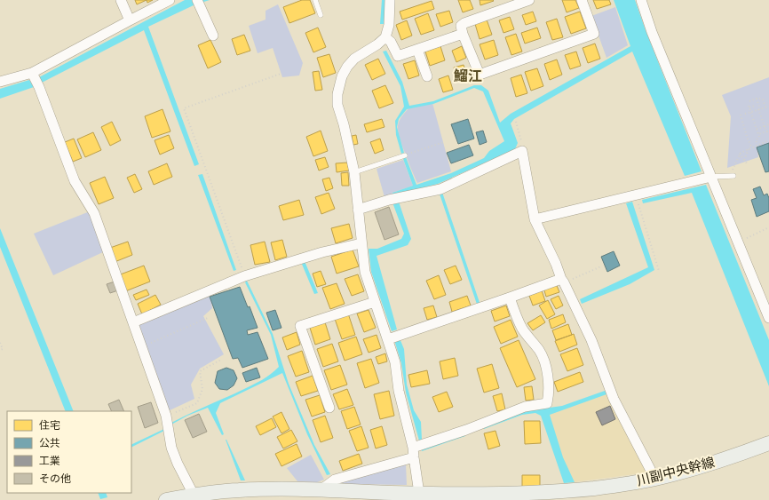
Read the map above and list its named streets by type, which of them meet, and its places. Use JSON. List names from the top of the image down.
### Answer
{
  "streets": {
    "street": ["川副中央幹線"]
  },
  "districts": ["鰡江"],
  "legend": [
    "住宅",
    "公共",
    "工業",
    "その他"
  ]
}
